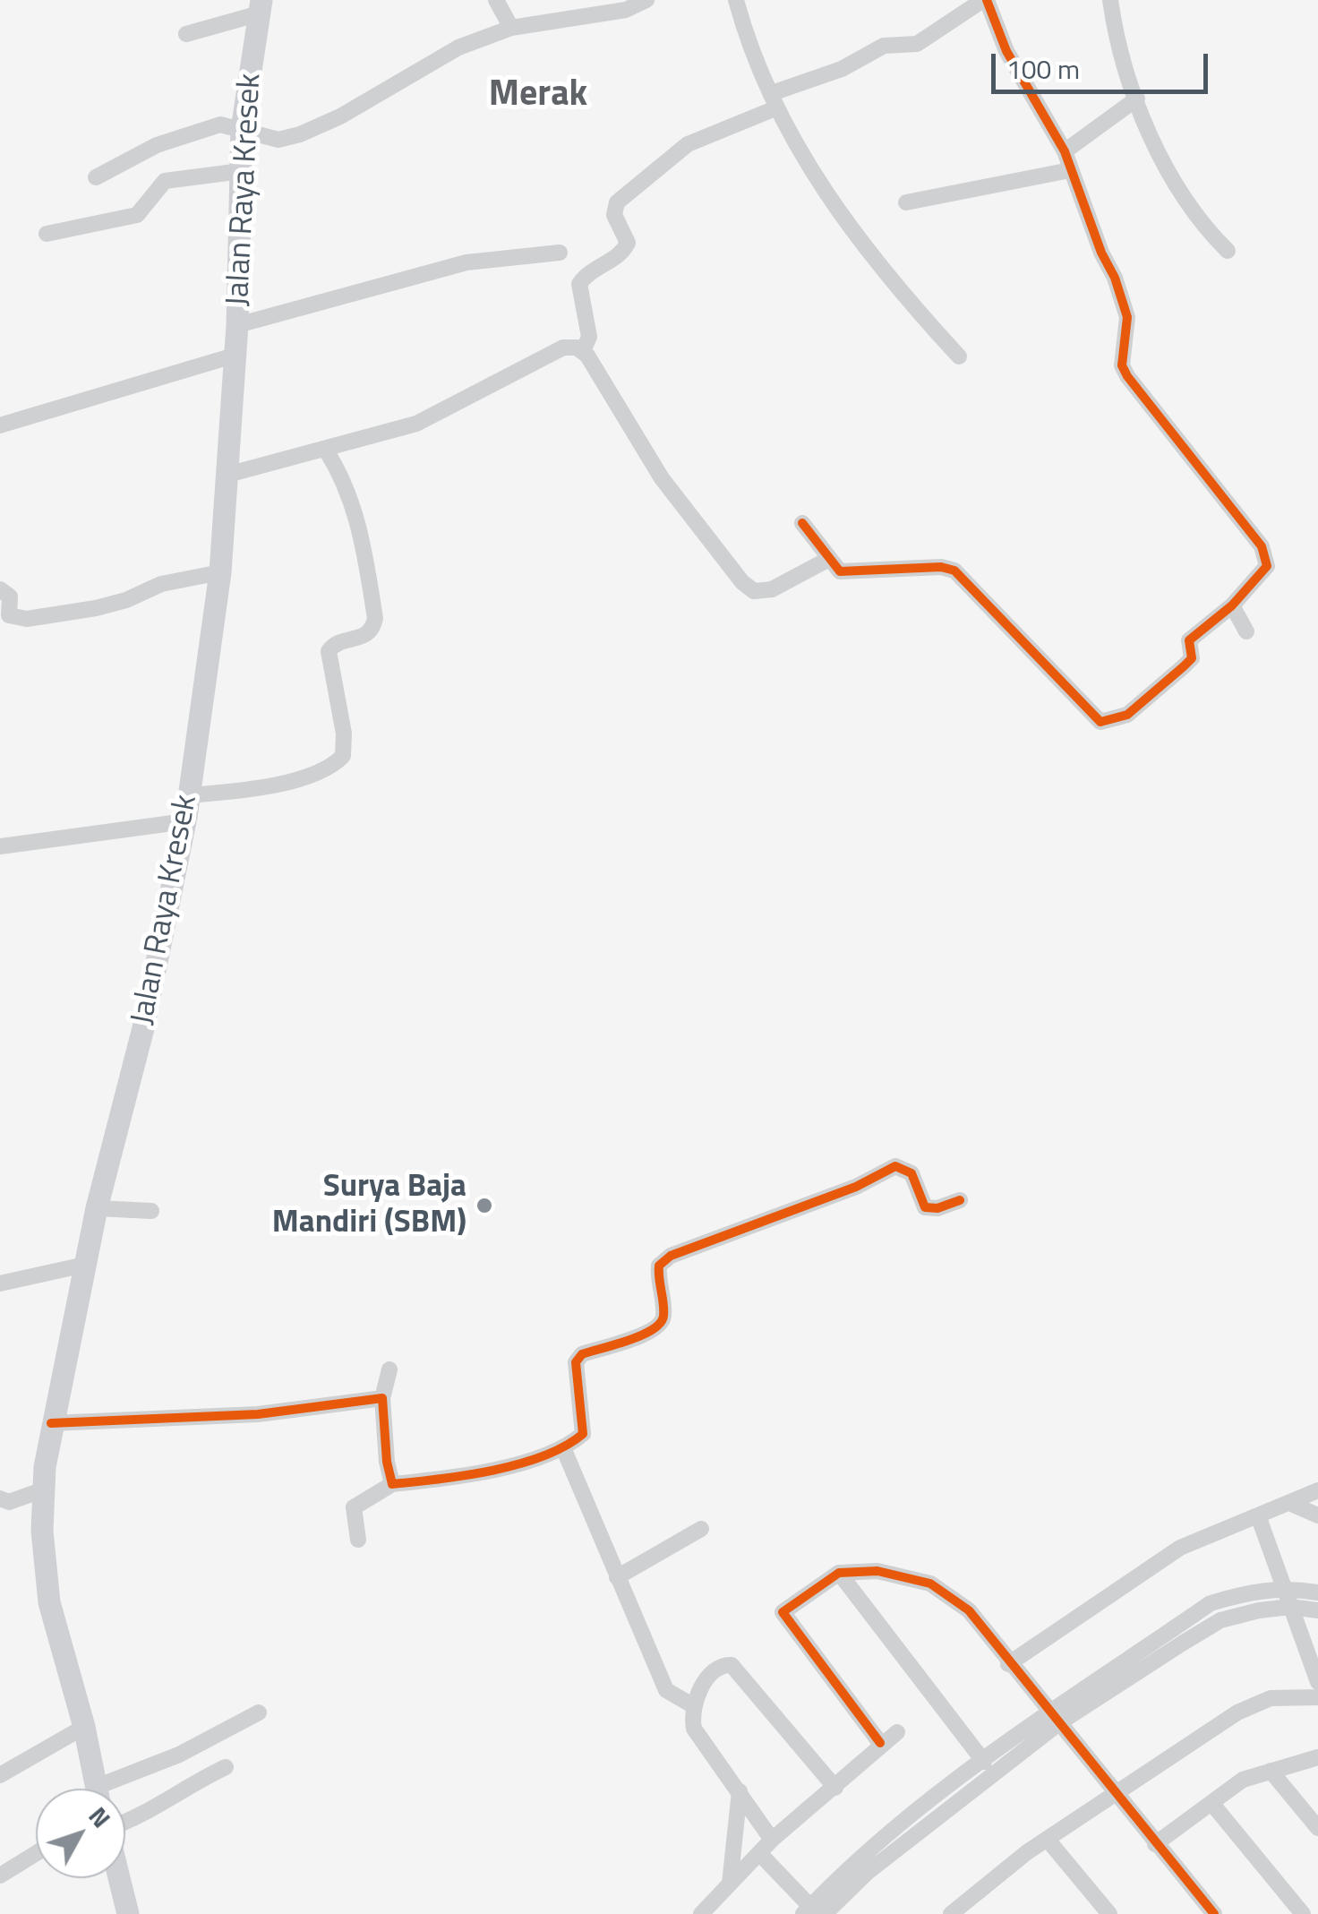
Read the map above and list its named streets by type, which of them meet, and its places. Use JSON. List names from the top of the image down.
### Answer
{
  "streets": {
    "main road": ["Jalan Raya Kresek"]
  },
  "districts": ["Merak"],
  "places": ["Surya Baja Mandiri (SBM)"],
  "scale_bar": "100 m",
  "north": "top right"
}
